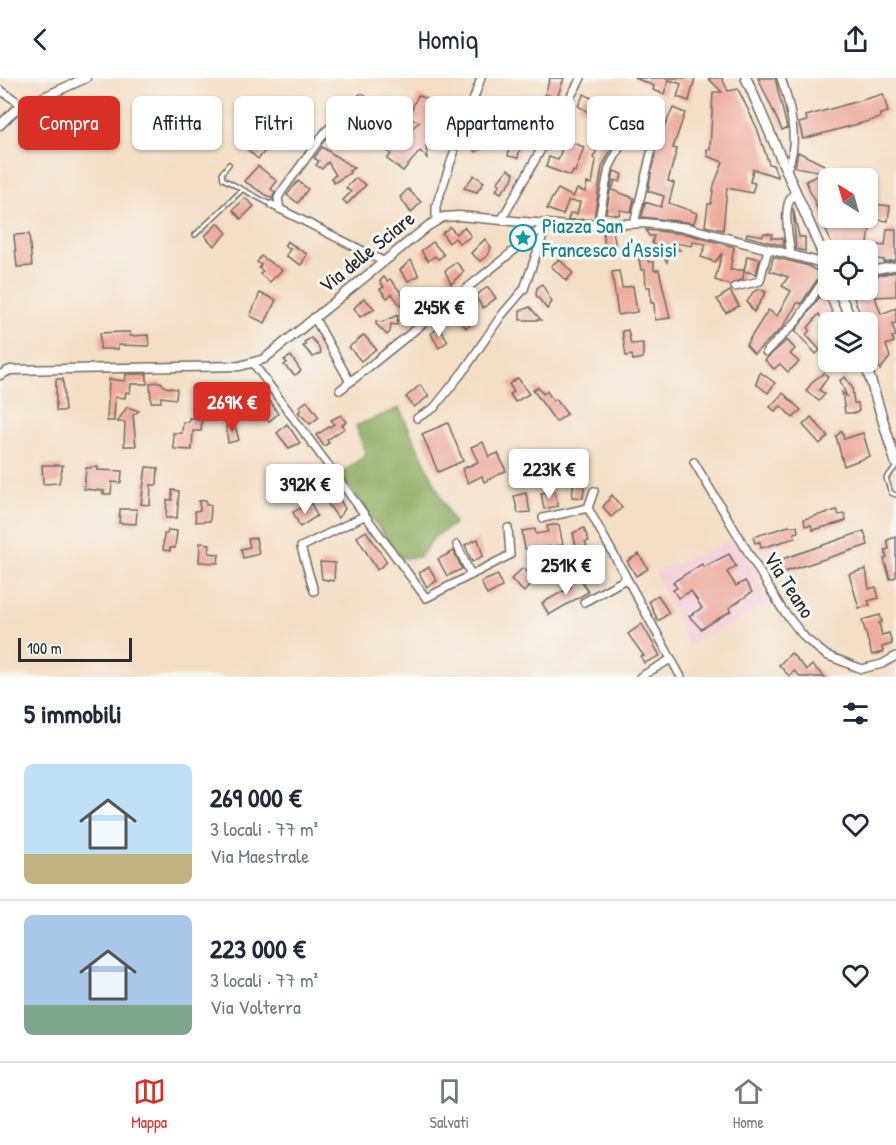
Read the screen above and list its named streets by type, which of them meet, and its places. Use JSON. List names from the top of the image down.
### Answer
{
  "streets": {
    "street": ["Via delle Sciare", "Via Teano"]
  },
  "places": {
    "place": ["Piazza San Francesco d'Assisi"]
  },
  "scale_bar": "100 m",
  "north": "top left",
  "page": {
    "header": "Homiq",
    "chip": [
      "Compra",
      "Affitta",
      "Filtri",
      "Nuovo",
      "Appartamento",
      "Casa"
    ],
    "price": [
      "245K €",
      "269K €",
      "223K €",
      "392K €",
      "251K €"
    ],
    "scale": "100 m",
    "heading": "5 immobili",
    "list": [
      {
        "name": "269 000 €",
        "note": "3 locali · 77 m² · Via Maestrale"
      },
      {
        "name": "223 000 €",
        "note": "3 locali · 77 m² · Via Volterra"
      }
    ],
    "tabs": ["Mappa", "Salvati", "Home"]
  }
}
